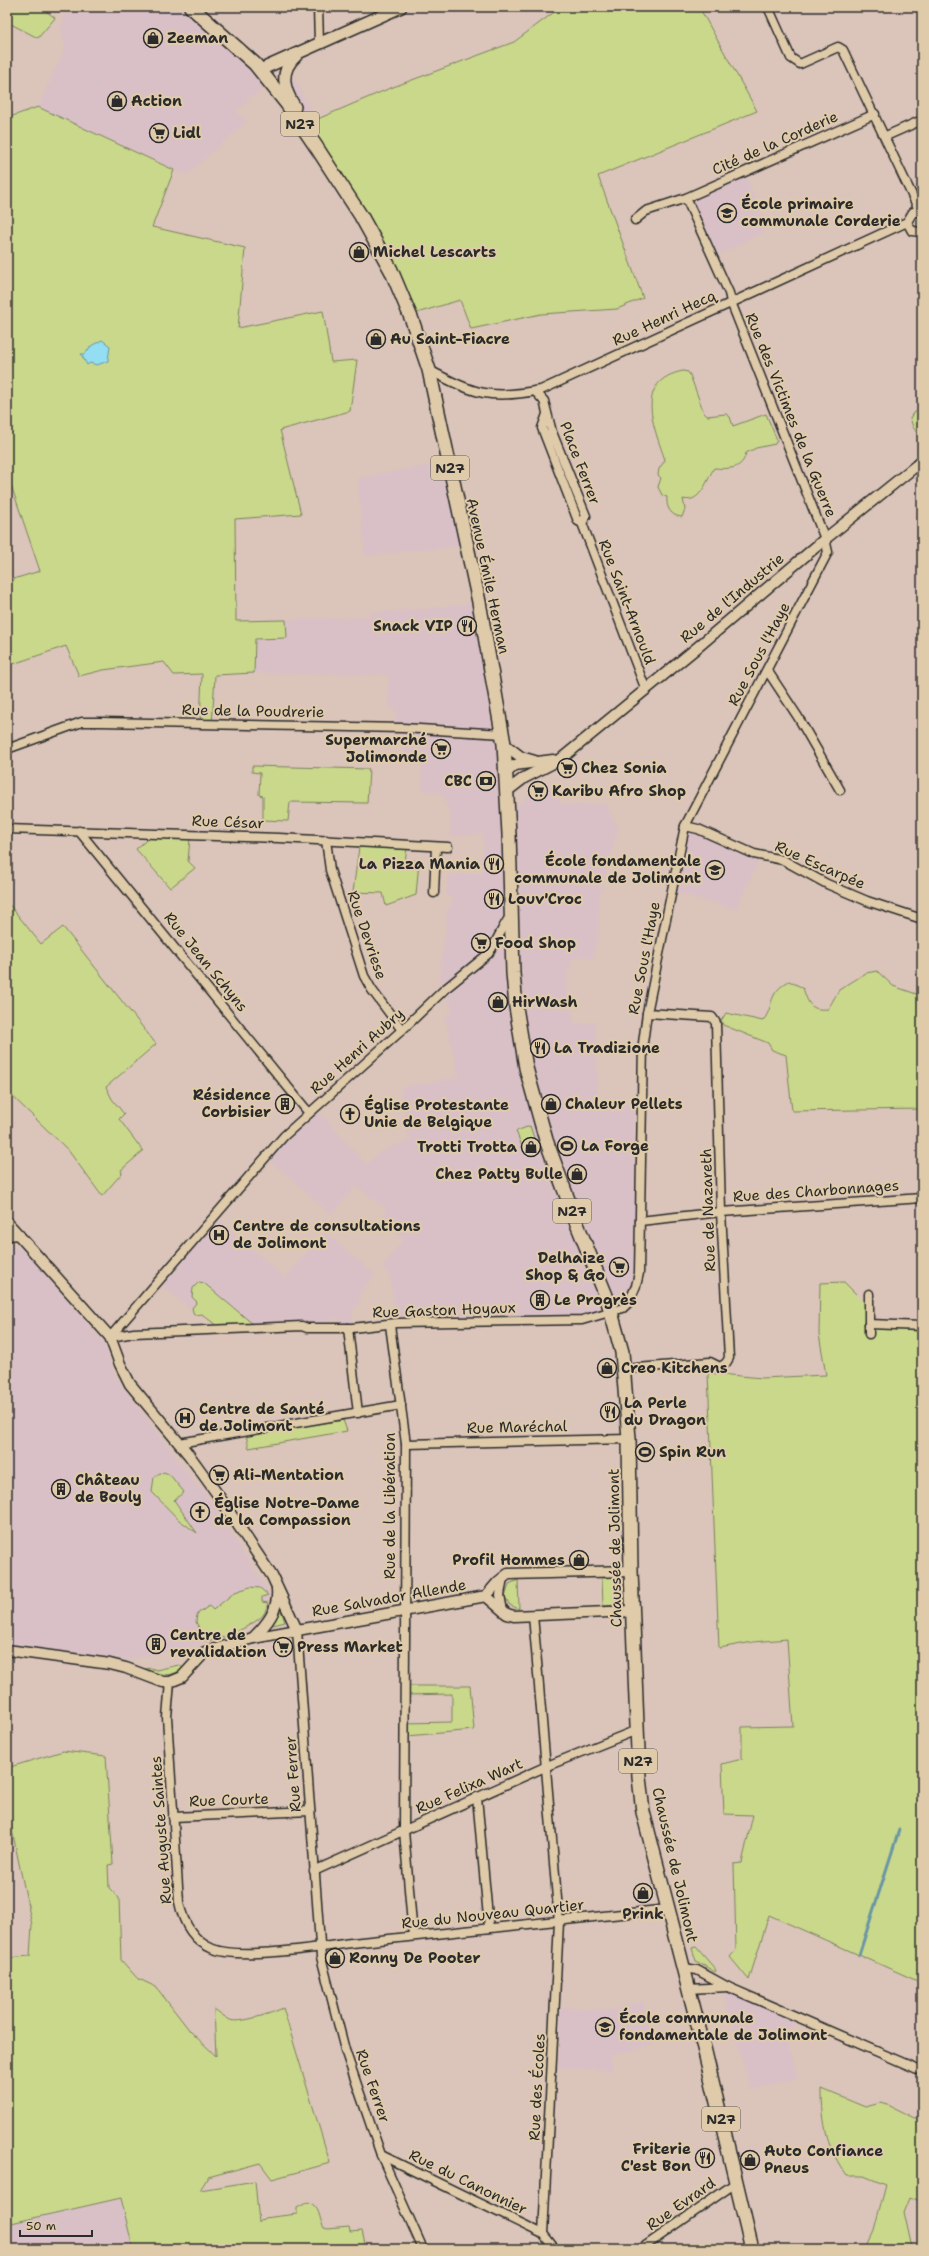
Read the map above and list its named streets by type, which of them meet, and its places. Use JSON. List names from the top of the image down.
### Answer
{
  "streets": {
    "main road": ["N27", "Avenue Émile Herman", "Chaussée de Jolimont"],
    "street": [
      "Cité de la Corderie",
      "Rue Henri Hecq",
      "Rue des Victimes de la Guerre",
      "Place Ferrer",
      "Rue de l'Industrie",
      "Rue Saint-Arnould",
      "Rue Sous l'Haye",
      "Rue de la Poudrerie",
      "Rue César",
      "Rue Escarpée",
      "Rue Devriese",
      "Rue Jean Schyns",
      "Rue Henri Aubry",
      "Rue des Charbonnages",
      "Rue de Nazareth",
      "Rue Gaston Hoyaux",
      "Rue Maréchal",
      "Rue de la Libération",
      "Rue Salvador Allende",
      "Rue Ferrer",
      "Rue Felixa Wart",
      "Rue Courte",
      "Rue Auguste Saintes",
      "Rue du Nouveau Quartier",
      "Rue des Écoles",
      "Rue du Canonnier",
      "Rue Evrard"
    ]
  },
  "crossings": [
    ["N27", "Avenue Émile Herman"],
    ["N27", "Rue de l'Industrie"],
    ["N27", "Chaussée de Jolimont"],
    ["Rue Henri Hecq", "Rue des Victimes de la Guerre"],
    ["Rue Henri Hecq", "Avenue Émile Herman"],
    ["Rue des Victimes de la Guerre", "Rue de l'Industrie"],
    ["Rue des Victimes de la Guerre", "Rue Sous l'Haye"],
    ["Place Ferrer", "Rue Saint-Arnould"],
    ["Avenue Émile Herman", "Rue de l'Industrie"],
    ["Avenue Émile Herman", "Rue de la Poudrerie"],
    ["Rue de l'Industrie", "Rue Saint-Arnould"],
    ["Rue de l'Industrie", "Rue Sous l'Haye"],
    ["Rue de l'Industrie", "Rue de la Poudrerie"],
    ["Rue de l'Industrie", "Chaussée de Jolimont"],
    ["Rue Sous l'Haye", "Rue Escarpée"],
    ["Rue Sous l'Haye", "Rue des Charbonnages"],
    ["Rue Sous l'Haye", "Rue de Nazareth"],
    ["Rue Sous l'Haye", "Rue Gaston Hoyaux"],
    ["Rue Sous l'Haye", "Chaussée de Jolimont"],
    ["Rue César", "Rue Devriese"],
    ["Rue César", "Rue Jean Schyns"],
    ["Rue Devriese", "Rue Henri Aubry"],
    ["Rue Jean Schyns", "Rue Henri Aubry"],
    ["Rue Henri Aubry", "Rue Gaston Hoyaux"],
    ["Rue Henri Aubry", "Chaussée de Jolimont"],
    ["Rue Henri Aubry", "Rue Ferrer"],
    ["Rue des Charbonnages", "Rue de Nazareth"],
    ["Rue de Nazareth", "Chaussée de Jolimont"],
    ["Rue Gaston Hoyaux", "Rue de la Libération"],
    ["Rue Gaston Hoyaux", "Chaussée de Jolimont"],
    ["Rue Gaston Hoyaux", "Rue Ferrer"],
    ["Rue Maréchal", "Rue de la Libération"],
    ["Rue Maréchal", "Chaussée de Jolimont"],
    ["Rue de la Libération", "Rue Salvador Allende"],
    ["Rue de la Libération", "Rue Felixa Wart"],
    ["Rue de la Libération", "Rue du Nouveau Quartier"],
    ["Chaussée de Jolimont", "Rue Felixa Wart"],
    ["Chaussée de Jolimont", "Rue du Nouveau Quartier"],
    ["Chaussée de Jolimont", "Rue Evrard"],
    ["Rue Salvador Allende", "Rue Ferrer"],
    ["Rue Salvador Allende", "Rue Auguste Saintes"],
    ["Rue Ferrer", "Rue Felixa Wart"],
    ["Rue Ferrer", "Rue Courte"],
    ["Rue Ferrer", "Rue Auguste Saintes"],
    ["Rue Ferrer", "Rue du Nouveau Quartier"],
    ["Rue Ferrer", "Rue du Canonnier"],
    ["Rue Felixa Wart", "Rue des Écoles"],
    ["Rue Courte", "Rue Auguste Saintes"],
    ["Rue Auguste Saintes", "Rue du Nouveau Quartier"],
    ["Rue du Nouveau Quartier", "Rue des Écoles"],
    ["Rue des Écoles", "Rue du Canonnier"]
  ],
  "places": {
    "shop": [
      "Zeeman",
      "Action",
      "Michel Lescarts",
      "Au Saint-Fiacre",
      "HirWash",
      "Chaleur Pellets",
      "Trotti Trotta",
      "Chez Patty Bulle",
      "Creo Kitchens",
      "Profil Hommes",
      "Prink",
      "Ronny De Pooter",
      "Auto Confiance Pneus"
    ],
    "supermarket": [
      "Lidl",
      "Supermarché Jolimonde",
      "Chez Sonia",
      "Karibu Afro Shop",
      "Food Shop",
      "Delhaize Shop & Go",
      "Ali-Mentation",
      "Press Market"
    ],
    "school or university": ["École primaire communale Corderie", "École fondamentale communale de Jolimont", "École communale fondamentale de Jolimont"],
    "restaurant": [
      "Snack VIP",
      "La Pizza Mania",
      "Louv'Croc",
      "La Tradizione",
      "La Perle du Dragon",
      "Friterie C'est Bon"
    ],
    "bank": ["CBC"],
    "building": [
      "Résidence Corbisier",
      "Le Progrès",
      "Château de Bouly",
      "Centre de revalidation"
    ],
    "church": ["Église Protestante Unie de Belgique", "Église Notre-Dame de la Compassion"],
    "sports": ["La Forge", "Spin Run"],
    "hospital": ["Centre de consultations de Jolimont", "Centre de Santé de Jolimont"]
  },
  "scale_bar": "50 m"
}
